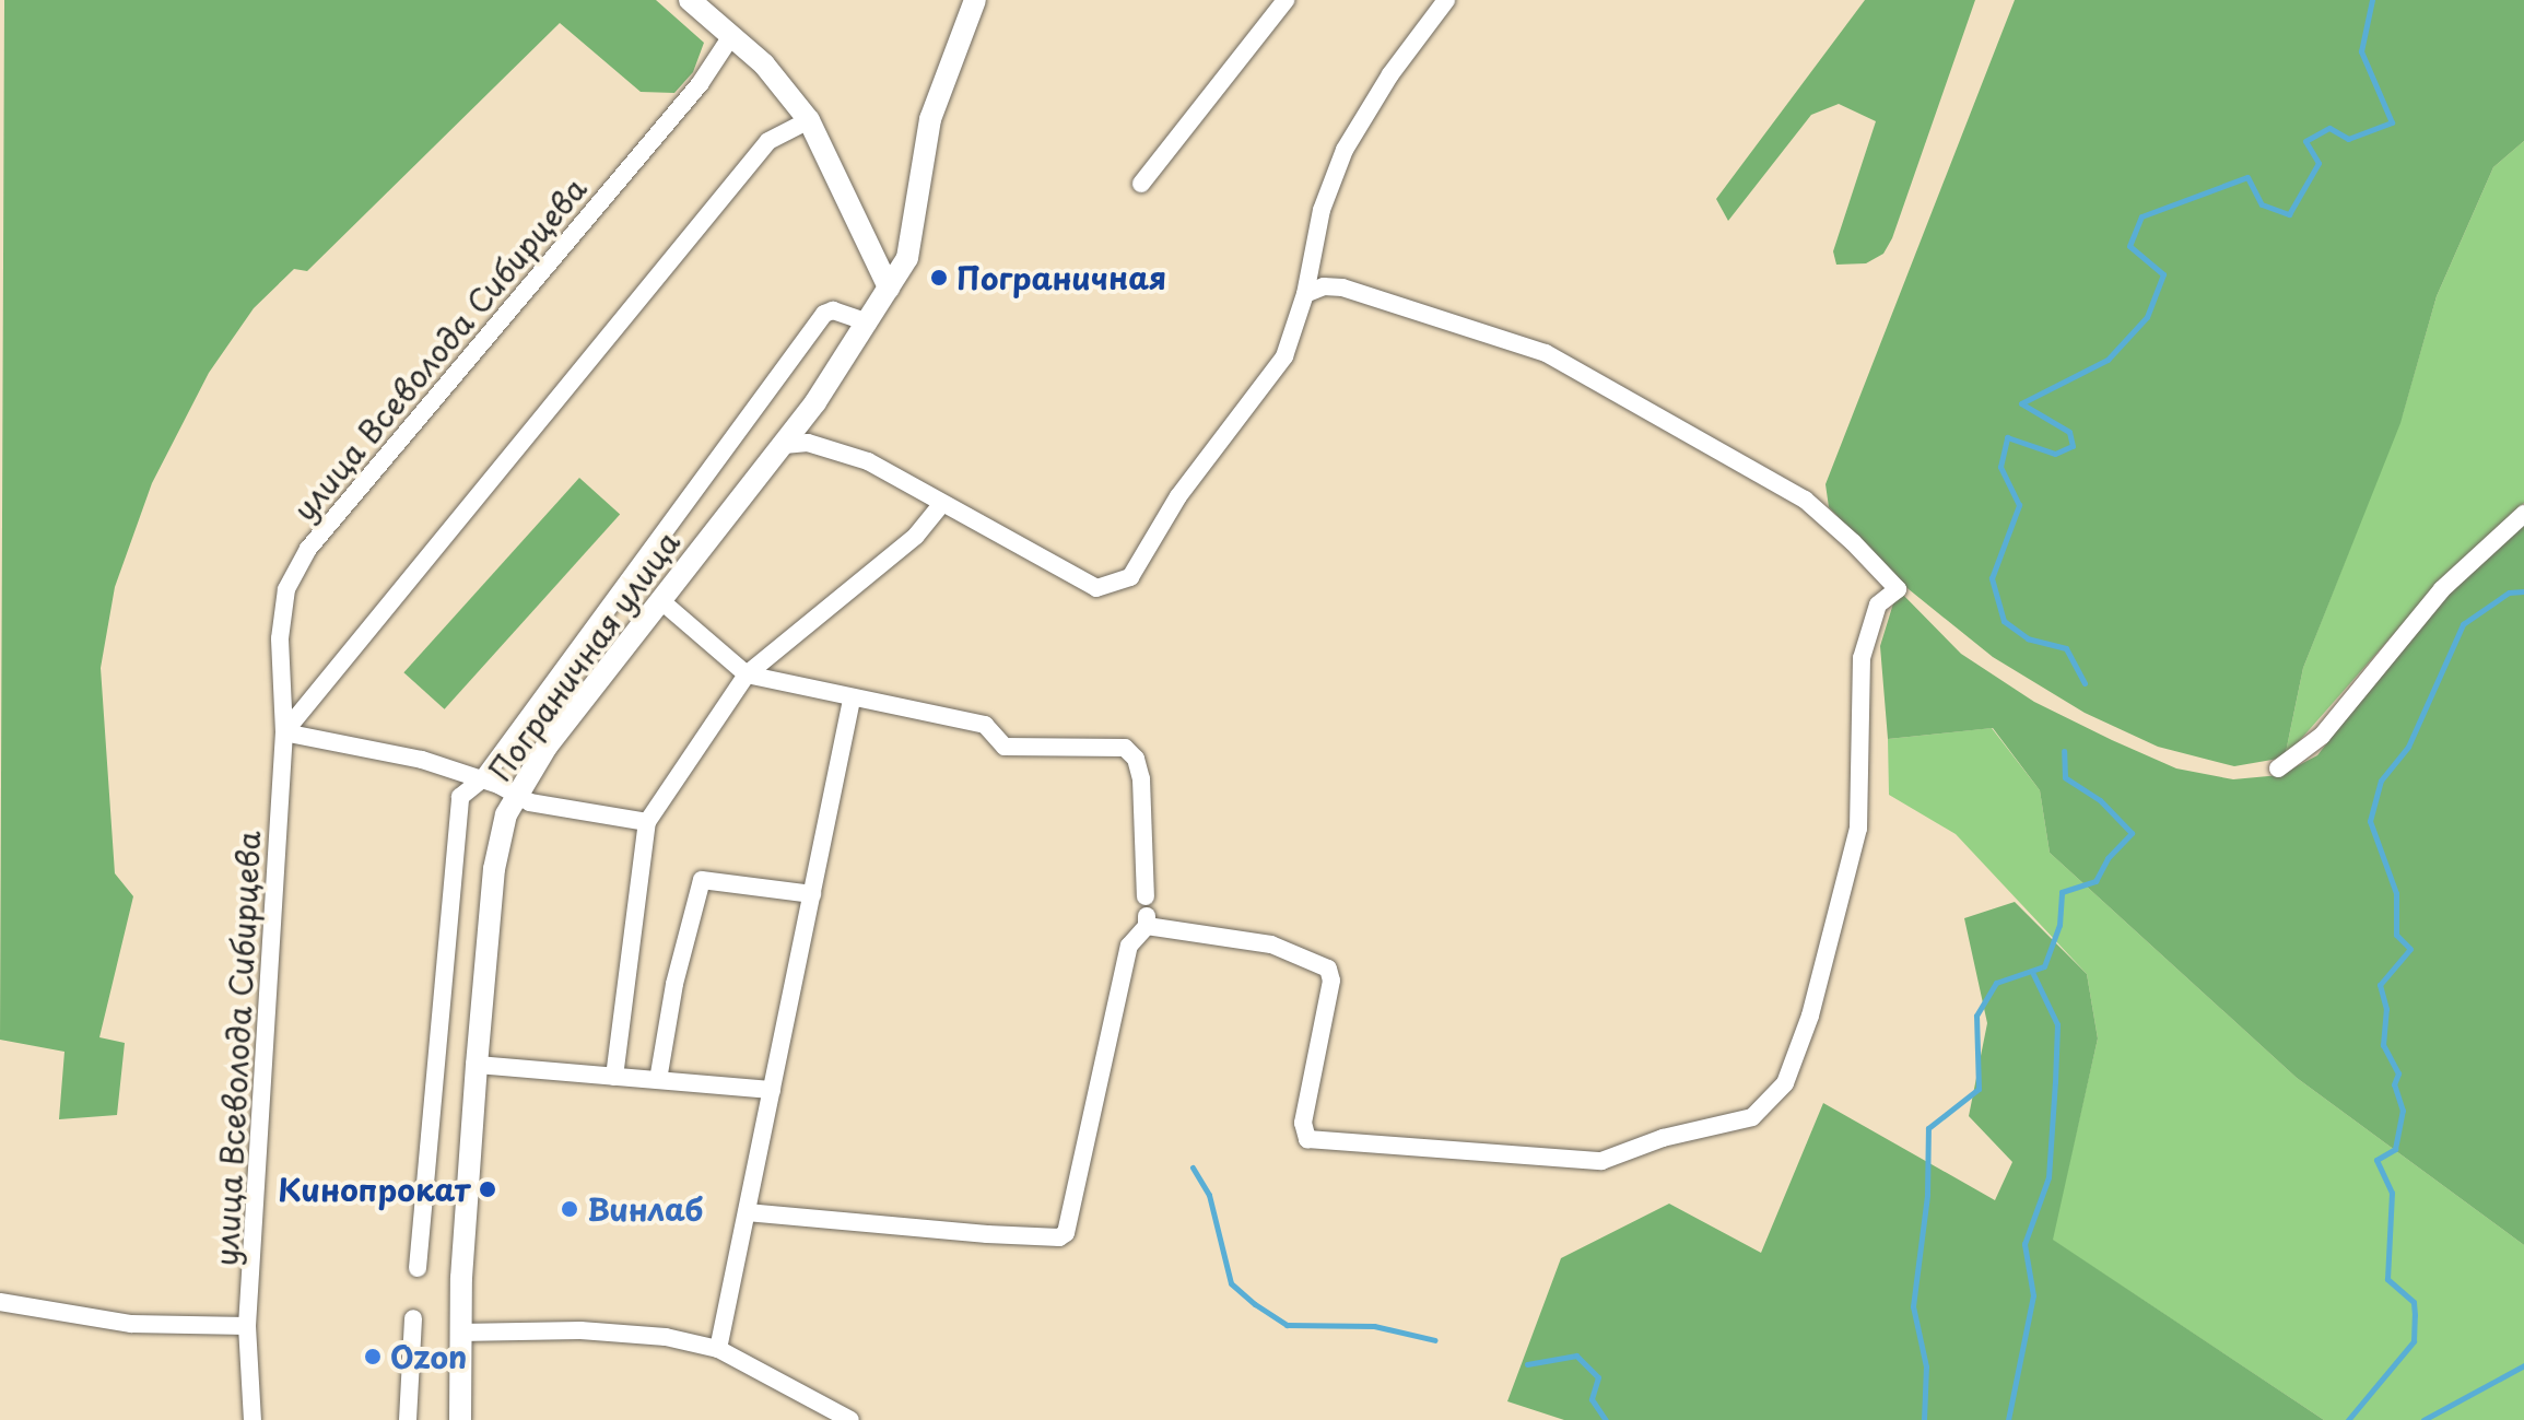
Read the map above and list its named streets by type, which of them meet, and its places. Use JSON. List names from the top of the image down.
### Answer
{
  "streets": {
    "main road": ["Пограничная улица"],
    "street": ["улица Всеволода Сибирцева"]
  },
  "places": [
    "Пограничная",
    "Кинопрокат",
    "Винлаб",
    "Ozon"
  ]
}
